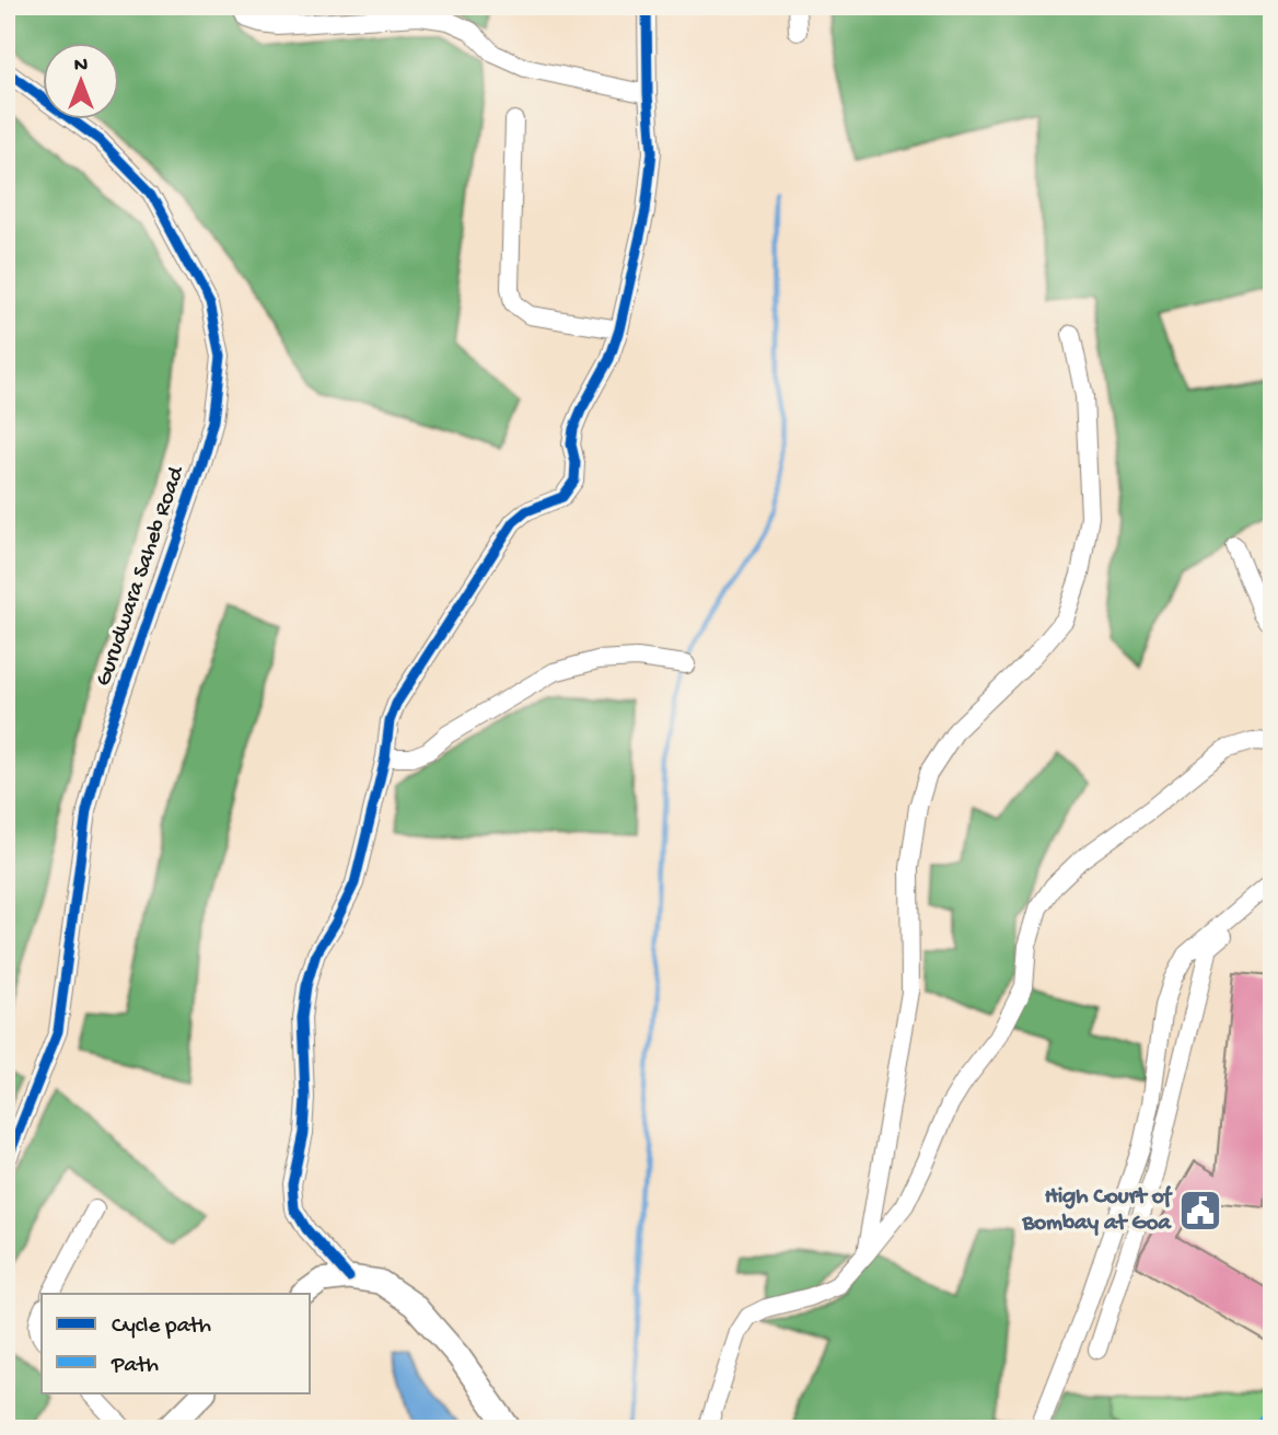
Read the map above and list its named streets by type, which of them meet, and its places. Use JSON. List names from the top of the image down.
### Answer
{
  "streets": {
    "street": ["Gurudwara Saheb Road"]
  },
  "places": {
    "public building": ["High Court of Bombay at Goa"]
  },
  "legend": ["Cycle path", "Path"],
  "north": "top"
}
